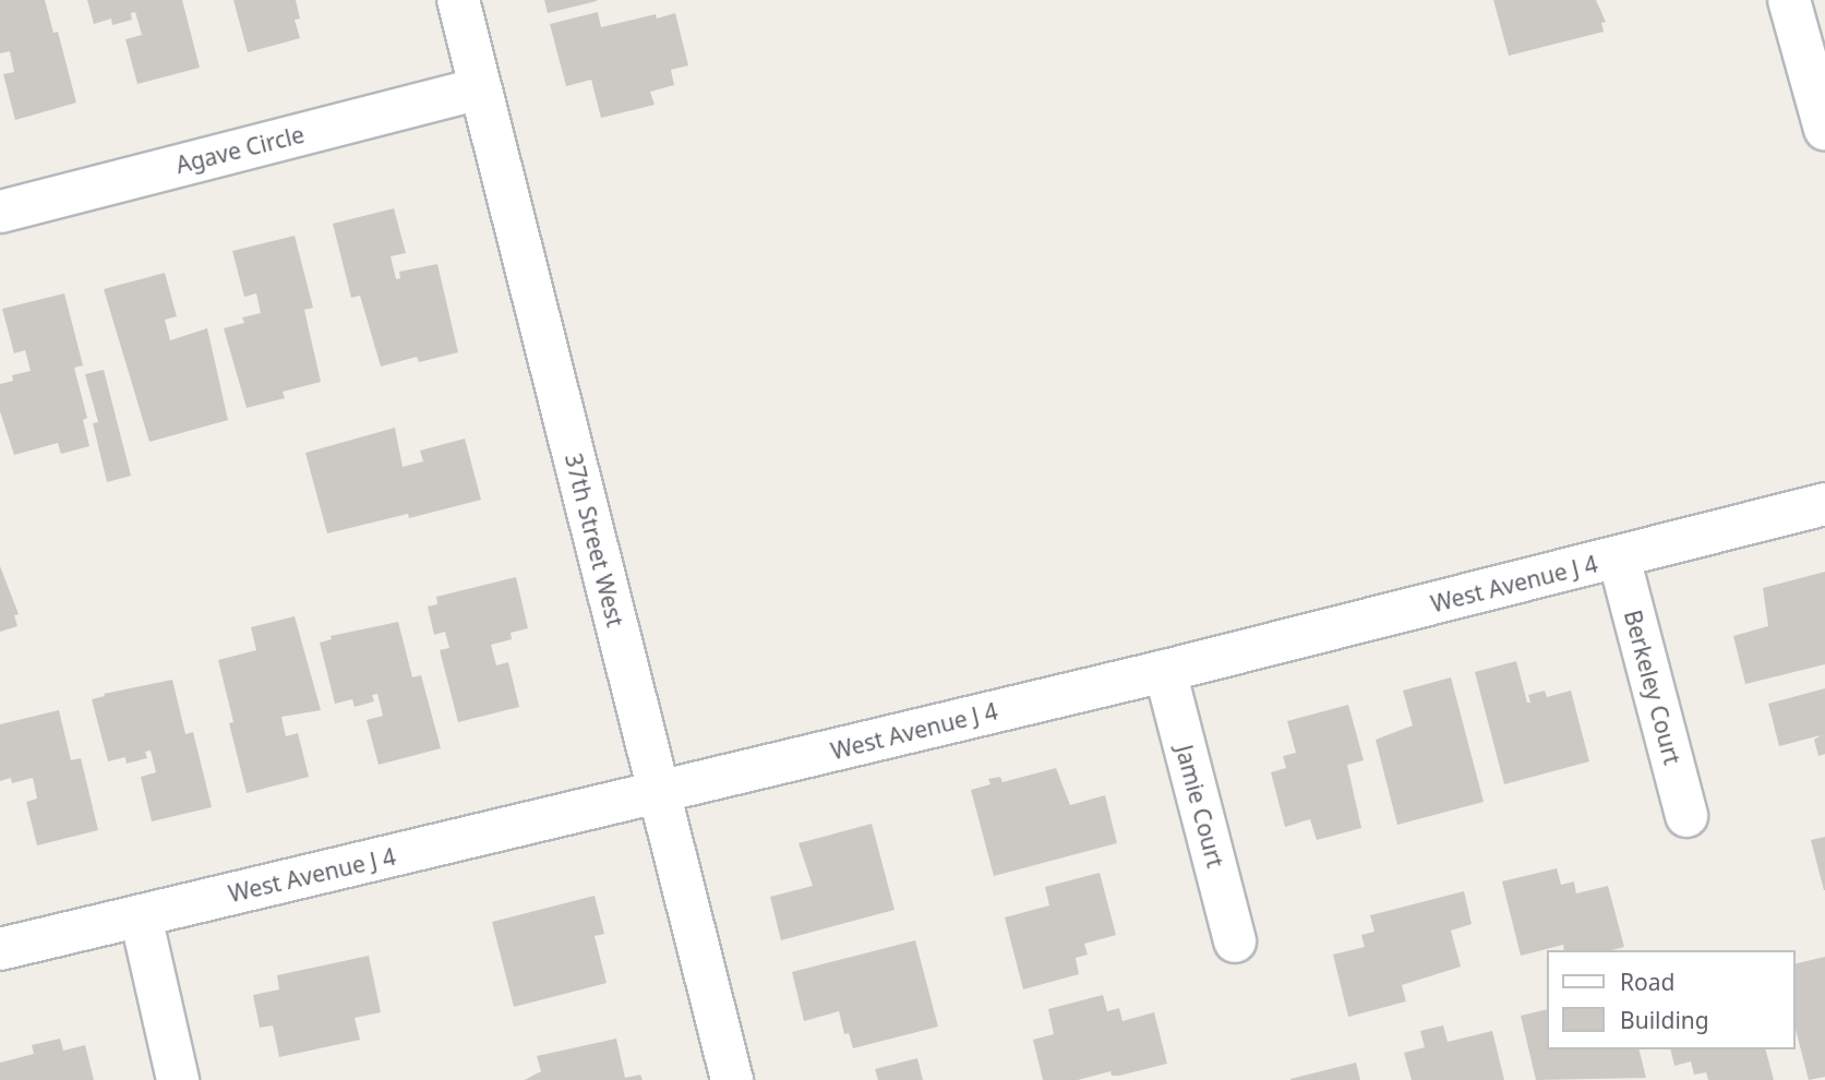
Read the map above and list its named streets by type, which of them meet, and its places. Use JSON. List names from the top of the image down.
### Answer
{
  "streets": {
    "street": [
      "Agave Circle",
      "37th Street West",
      "West Avenue J 4",
      "Berkeley Court",
      "Jamie Court"
    ]
  },
  "crossings": [
    ["Agave Circle", "37th Street West"],
    ["37th Street West", "West Avenue J 4"],
    ["West Avenue J 4", "Berkeley Court"],
    ["West Avenue J 4", "Jamie Court"]
  ],
  "legend": ["Road", "Building"]
}
